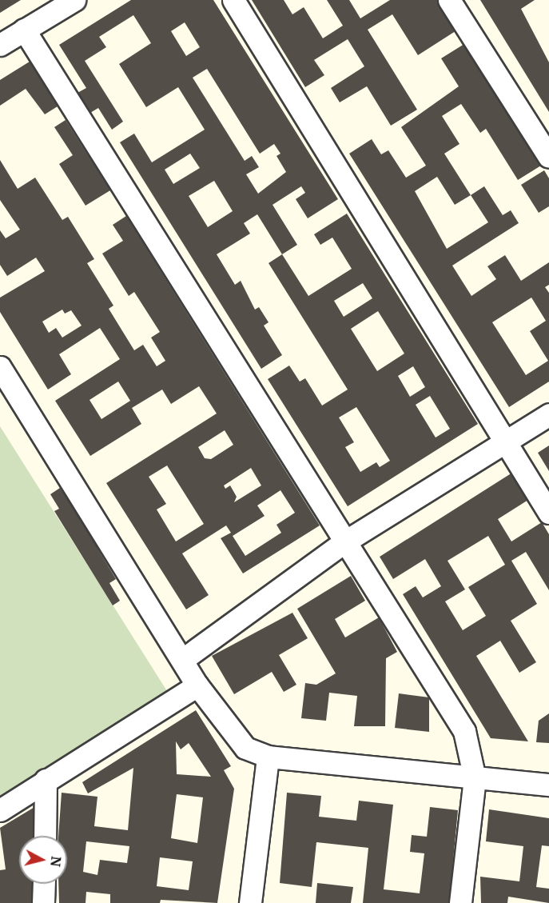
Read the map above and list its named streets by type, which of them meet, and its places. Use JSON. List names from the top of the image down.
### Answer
{
  "north": "right"
}
